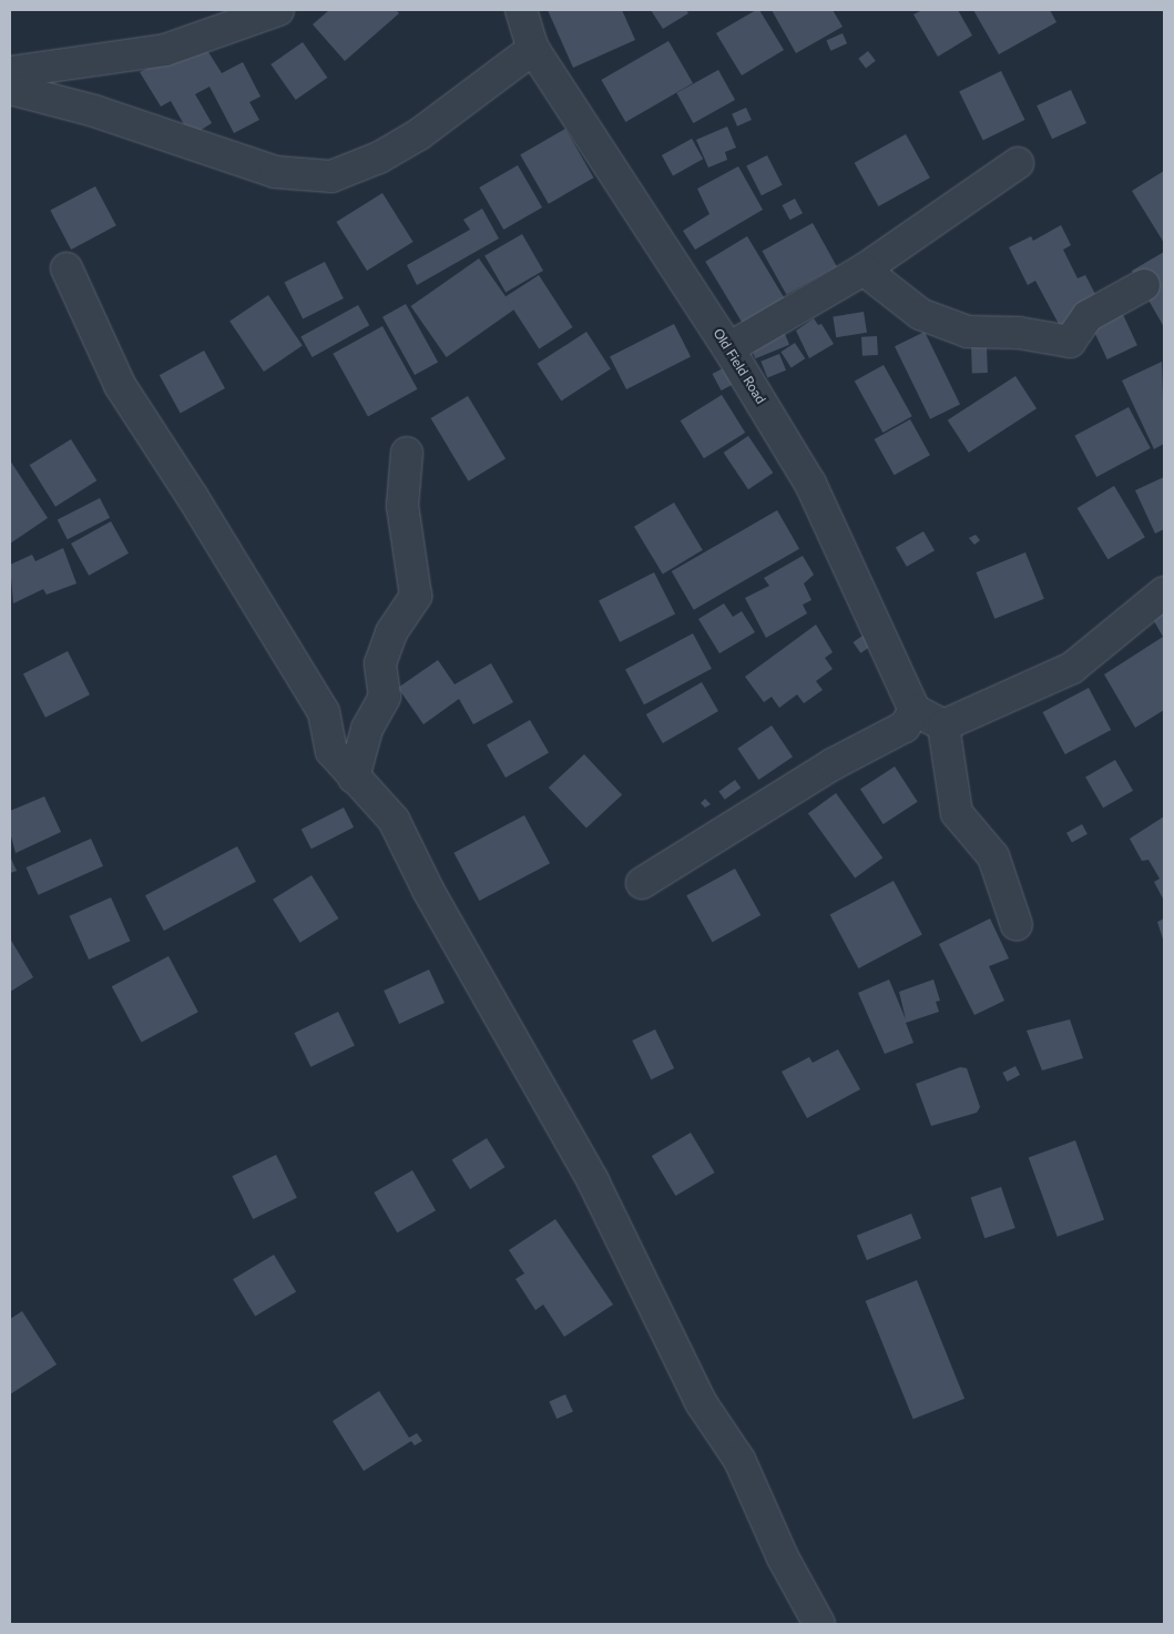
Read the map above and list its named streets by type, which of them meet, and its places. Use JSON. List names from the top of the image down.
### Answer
{
  "streets": {
    "street": ["Old Field Road"]
  }
}
